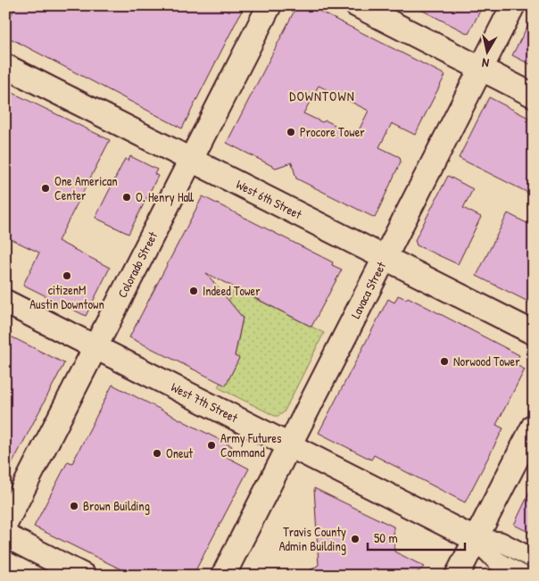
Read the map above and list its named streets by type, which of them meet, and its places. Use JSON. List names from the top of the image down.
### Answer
{
  "streets": {
    "main road": [
      "West 6th Street",
      "Colorado Street",
      "Lavaca Street",
      "West 7th Street"
    ]
  },
  "crossings": [
    ["West 6th Street", "Colorado Street"],
    ["West 6th Street", "Lavaca Street"],
    ["Colorado Street", "West 7th Street"],
    ["Lavaca Street", "West 7th Street"]
  ],
  "districts": ["DOWNTOWN"],
  "places": [
    "Procore Tower",
    "One American Center",
    "O. Henry Hall",
    "citizenM Austin Downtown",
    "Indeed Tower",
    "Norwood Tower",
    "Army Futures Command",
    "Oneut",
    "Brown Building",
    "Travis County Admin Building"
  ],
  "scale_bar": "50 m",
  "north": "bottom"
}
